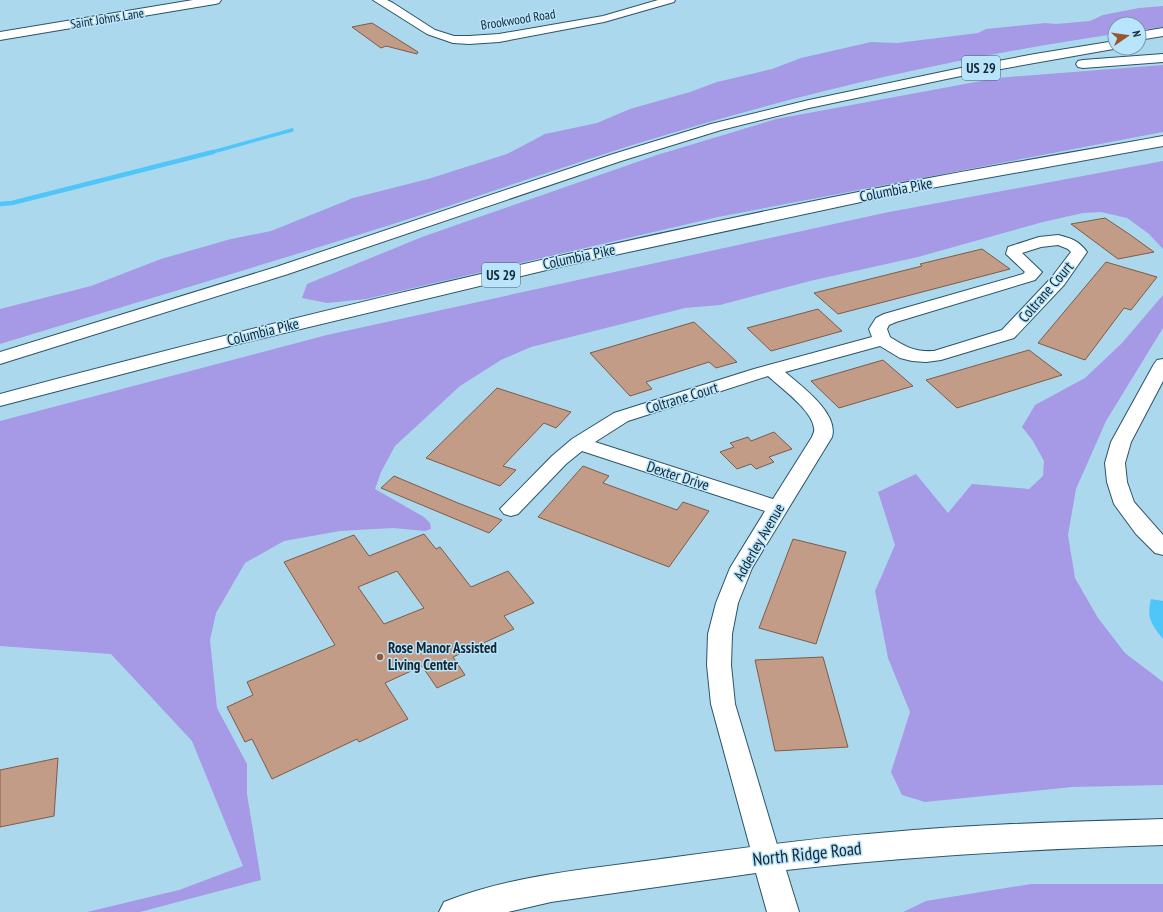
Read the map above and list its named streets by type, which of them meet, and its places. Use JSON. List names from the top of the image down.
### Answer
{
  "streets": {
    "main road": [
      "Saint Johns Lane",
      "US 29",
      "Columbia Pike",
      "North Ridge Road"
    ],
    "street": [
      "Brookwood Road",
      "Coltrane Court",
      "Dexter Drive",
      "Adderley Avenue"
    ]
  },
  "crossings": [
    ["Coltrane Court", "Dexter Drive"],
    ["Coltrane Court", "Adderley Avenue"],
    ["Dexter Drive", "Adderley Avenue"],
    ["Adderley Avenue", "North Ridge Road"]
  ],
  "places": ["Rose Manor Assisted Living Center"],
  "north": "right"
}
